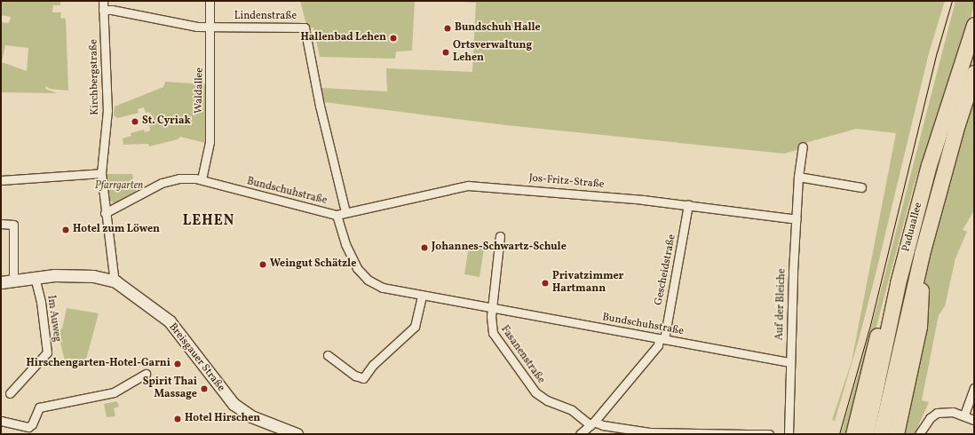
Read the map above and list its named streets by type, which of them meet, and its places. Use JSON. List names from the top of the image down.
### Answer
{
  "streets": {
    "highway": ["Paduaallee"],
    "street": [
      "Lindenstraße",
      "Kirchbergstraße",
      "Waldallee",
      "Jos-Fritz-Straße",
      "Bundschuhstraße",
      "Gescheidstraße",
      "Auf der Bleiche",
      "Im Auweg",
      "Fasanenstraße",
      "Breisgauer Straße"
    ]
  },
  "crossings": [
    ["Lindenstraße", "Kirchbergstraße"],
    ["Lindenstraße", "Waldallee"],
    ["Lindenstraße", "Jos-Fritz-Straße"],
    ["Kirchbergstraße", "Bundschuhstraße"],
    ["Kirchbergstraße", "Breisgauer Straße"],
    ["Waldallee", "Bundschuhstraße"],
    ["Jos-Fritz-Straße", "Bundschuhstraße"],
    ["Jos-Fritz-Straße", "Gescheidstraße"],
    ["Jos-Fritz-Straße", "Auf der Bleiche"],
    ["Bundschuhstraße", "Gescheidstraße"],
    ["Bundschuhstraße", "Auf der Bleiche"],
    ["Bundschuhstraße", "Fasanenstraße"],
    ["Gescheidstraße", "Fasanenstraße"],
    ["Im Auweg", "Breisgauer Straße"]
  ],
  "districts": ["LEHEN"],
  "parks": ["Pfarrgarten"],
  "places": [
    "Bundschuh Halle",
    "Hallenbad Lehen",
    "Ortsverwaltung Lehen",
    "St. Cyriak",
    "Hotel zum Löwen",
    "Johannes-Schwartz-Schule",
    "Weingut Schätzle",
    "Privatzimmer Hartmann",
    "Hirschengarten-Hotel-Garni",
    "Spirit Thai Massage",
    "Hotel Hirschen"
  ]
}
